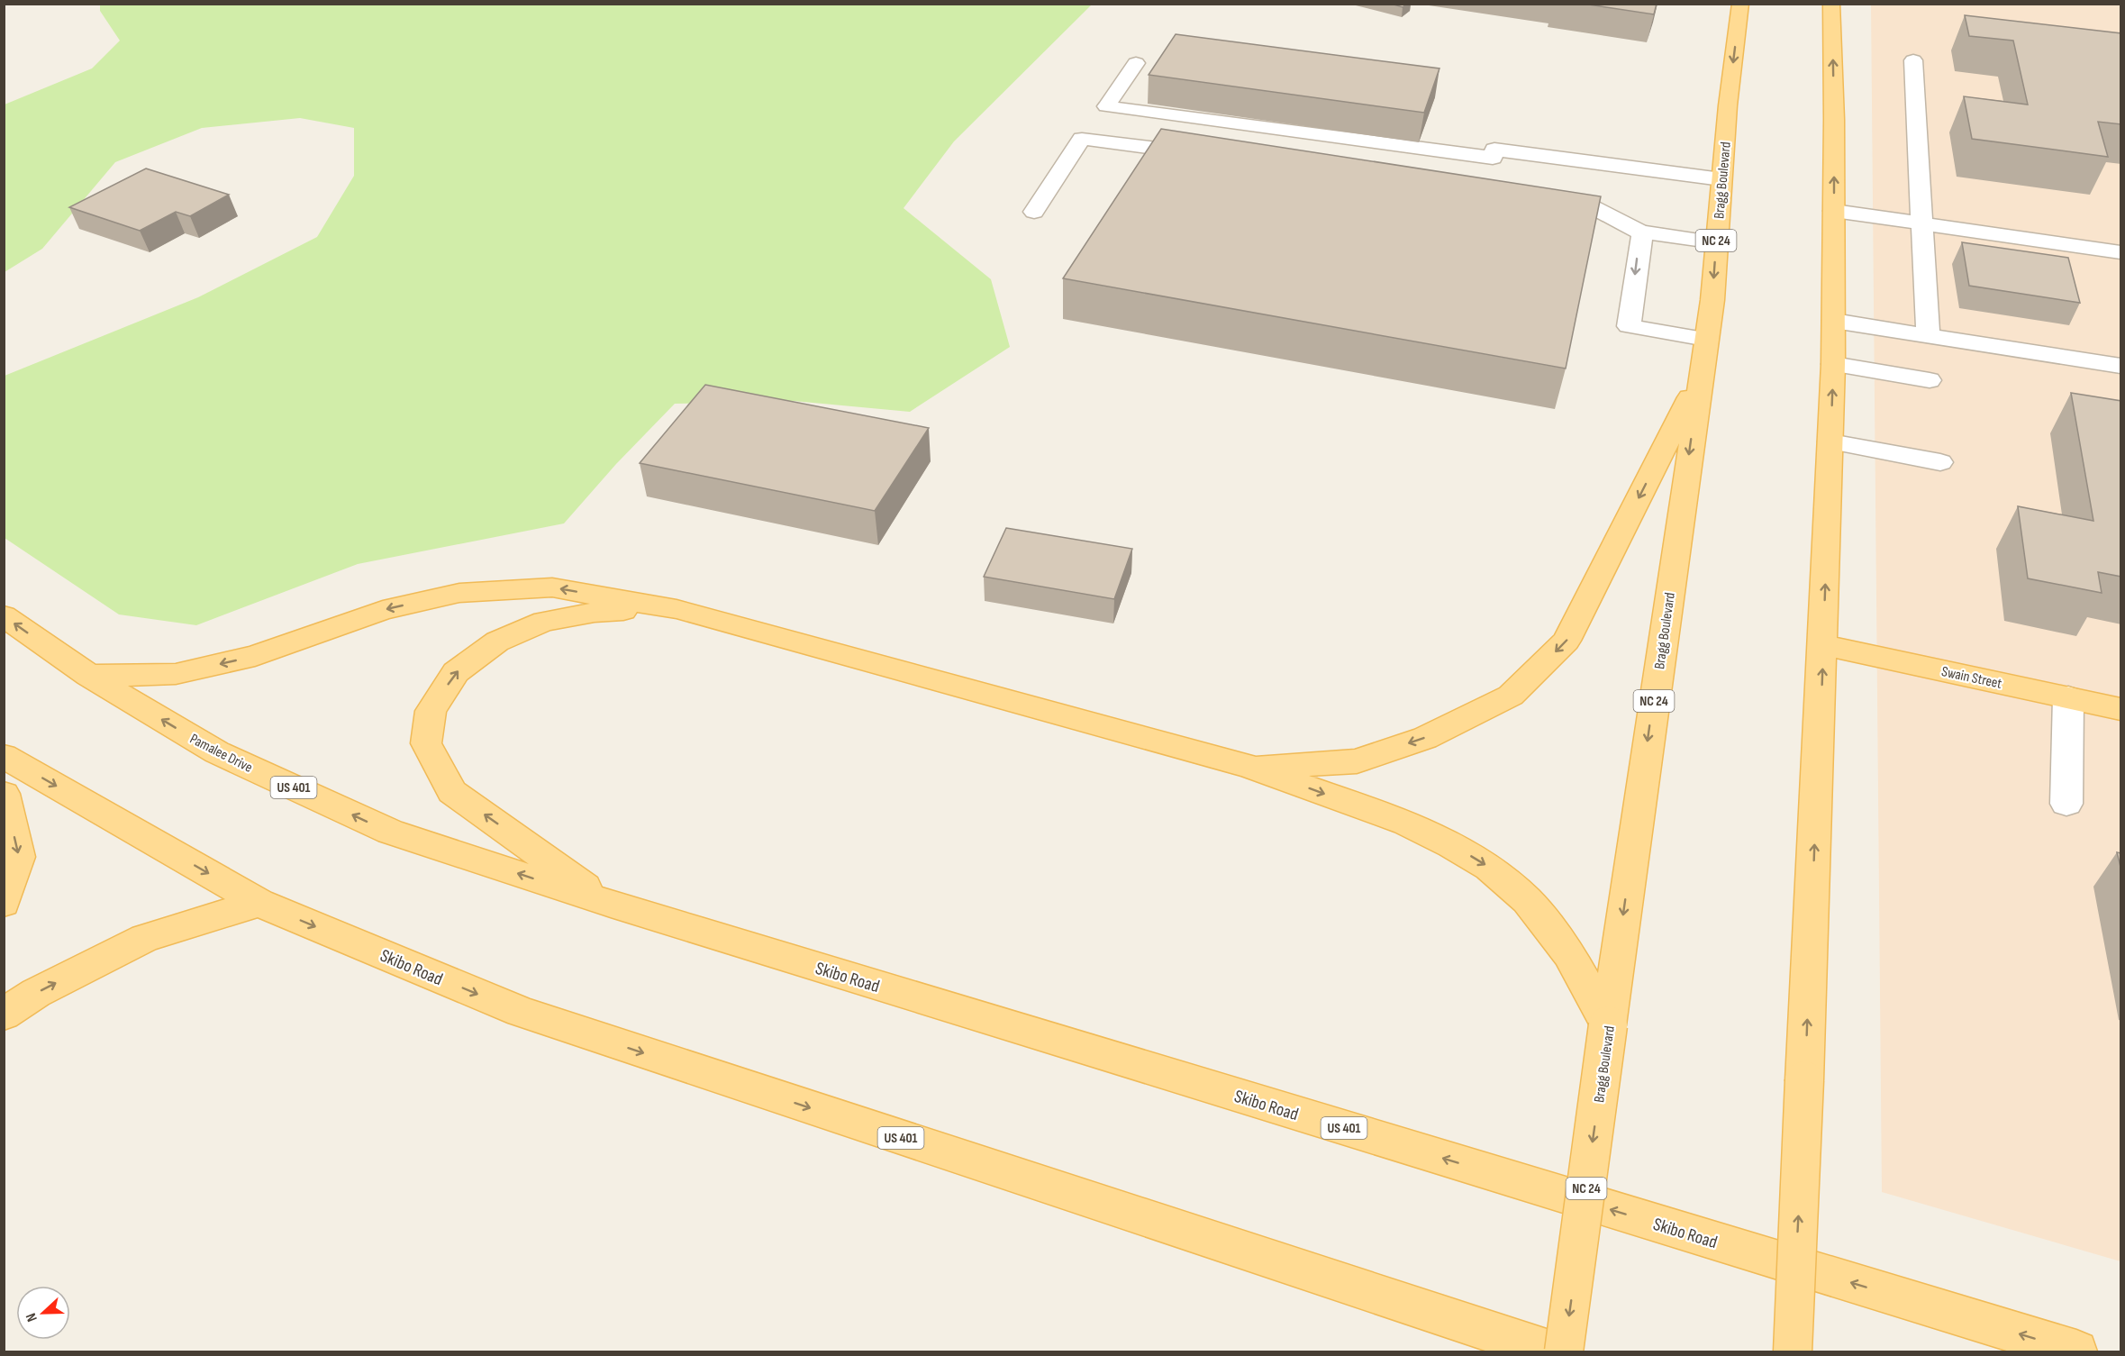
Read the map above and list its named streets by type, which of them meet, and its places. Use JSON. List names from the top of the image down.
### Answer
{
  "streets": {
    "main road": [
      "Bragg Boulevard",
      "NC 24",
      "Swain Street",
      "Pamalee Drive",
      "US 401",
      "Skibo Road"
    ]
  },
  "crossings": [
    ["Pamalee Drive", "Skibo Road"],
    ["US 401", "Skibo Road"]
  ],
  "north": "left"
}
